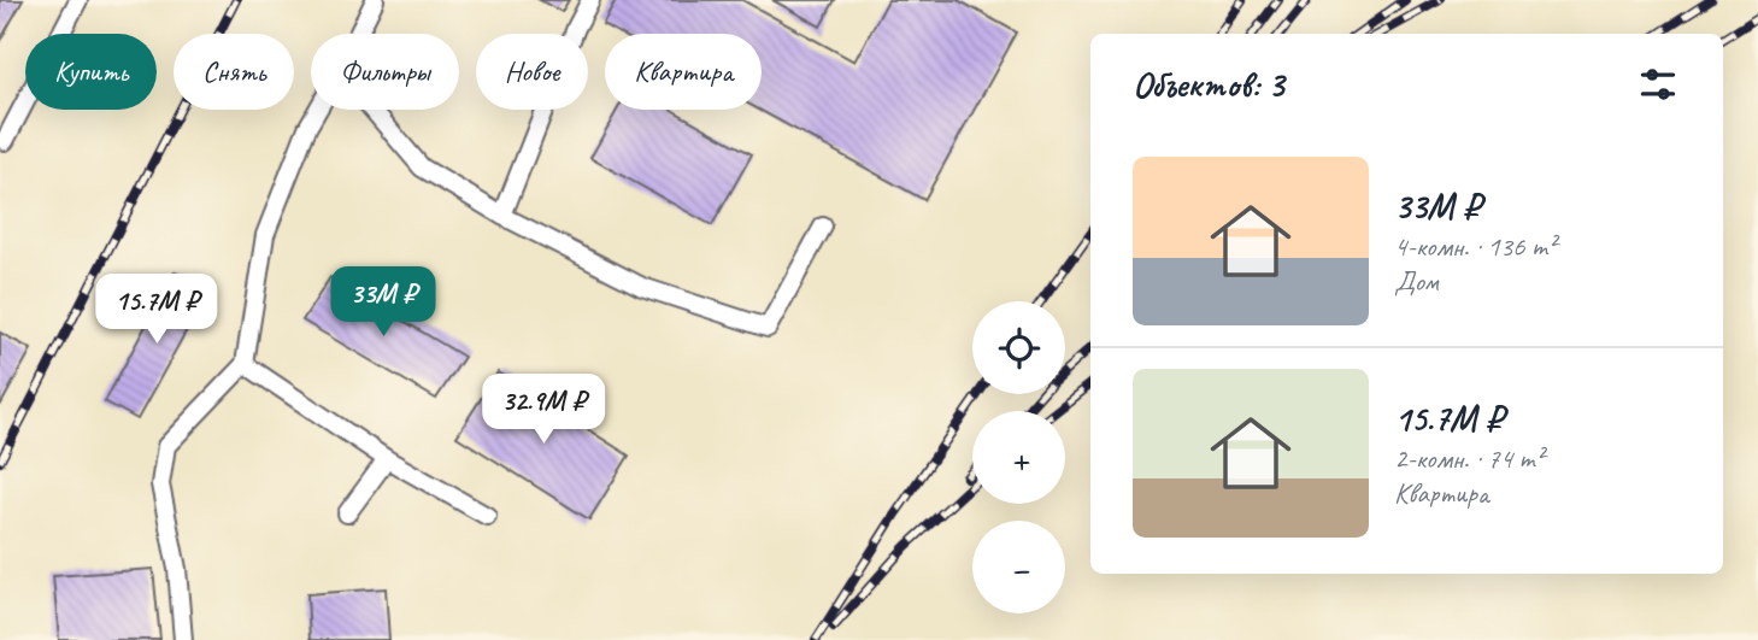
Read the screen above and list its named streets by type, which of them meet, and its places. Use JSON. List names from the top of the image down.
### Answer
{
  "page": {
    "chip": [
      "Купить",
      "Снять",
      "Фильтры",
      "Новое",
      "Квартира"
    ],
    "heading": "Объектов: 3",
    "list": [
      {
        "name": "33M ₽",
        "note": "4-комн. · 136 m² · Дом"
      },
      {
        "name": "15.7M ₽",
        "note": "2-комн. · 74 m² · Квартира"
      }
    ],
    "price": ["33M ₽", "15.7M ₽", "32.9M ₽"],
    "map_buttons": ["+", "−"]
  }
}
